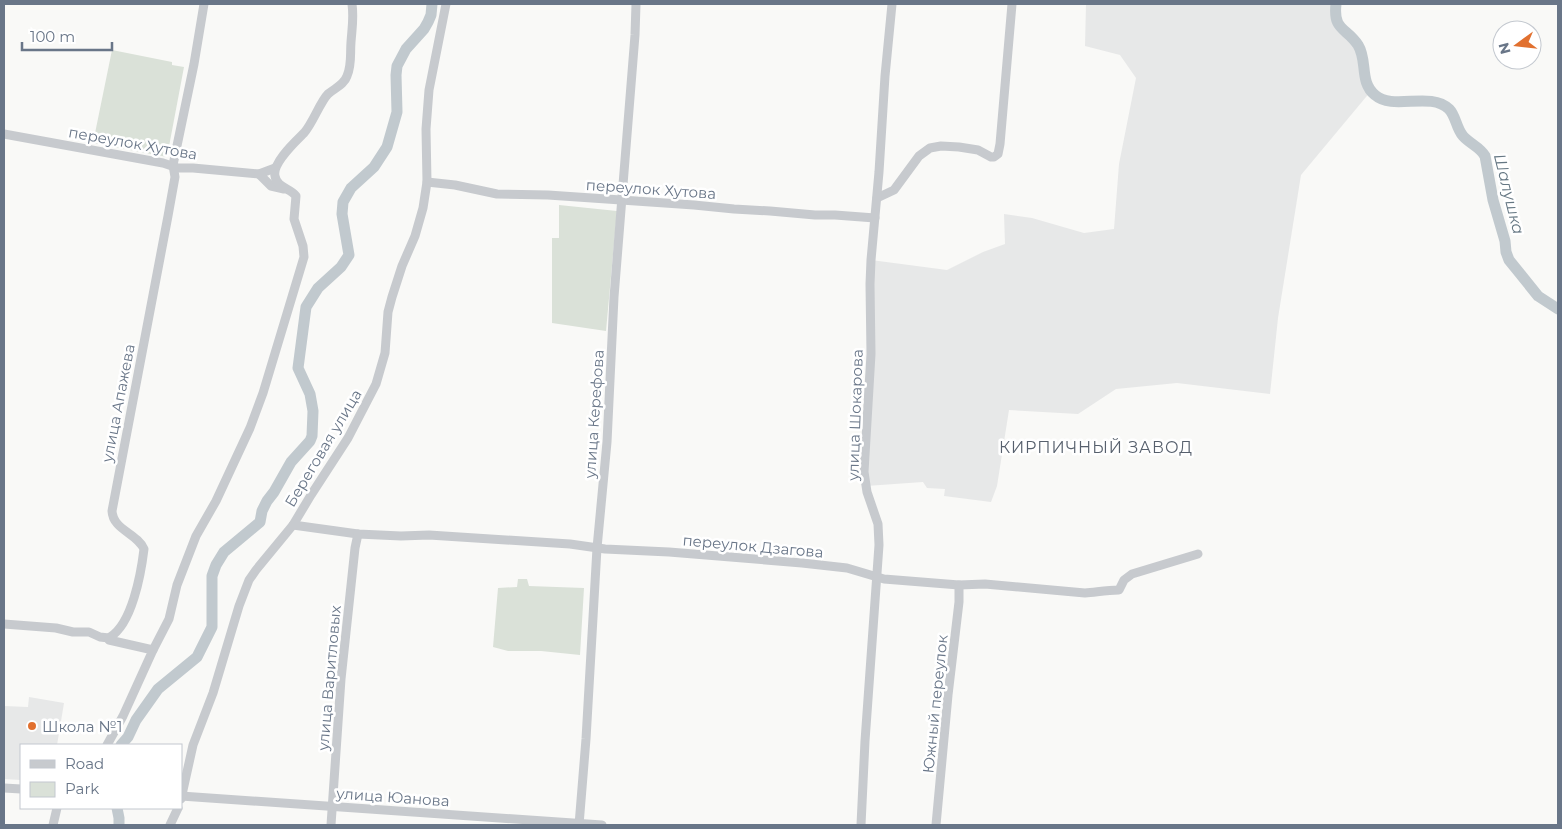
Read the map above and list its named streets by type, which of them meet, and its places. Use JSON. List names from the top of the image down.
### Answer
{
  "streets": {
    "street": [
      "переулок Хутова",
      "улица Апажева",
      "улица Керефова",
      "улица Шокарова",
      "Береговая улица",
      "переулок Дзагова",
      "улица Варитловых",
      "Южный переулок",
      "улица Юанова"
    ]
  },
  "crossings": [
    ["переулок Хутова", "улица Апажева"],
    ["переулок Хутова", "улица Керефова"],
    ["переулок Хутова", "улица Шокарова"],
    ["переулок Хутова", "Береговая улица"],
    ["улица Керефова", "переулок Дзагова"],
    ["улица Керефова", "улица Юанова"],
    ["улица Шокарова", "переулок Дзагова"],
    ["Береговая улица", "переулок Дзагова"],
    ["Береговая улица", "улица Юанова"],
    ["переулок Дзагова", "улица Варитловых"],
    ["переулок Дзагова", "Южный переулок"],
    ["улица Варитловых", "улица Юанова"]
  ],
  "districts": ["КИРПИЧНЫЙ ЗАВОД"],
  "water": ["Шалушка"],
  "places": ["Школа №1"],
  "legend": ["Road", "Park"],
  "scale_bar": "100 m",
  "north": "left"
}
